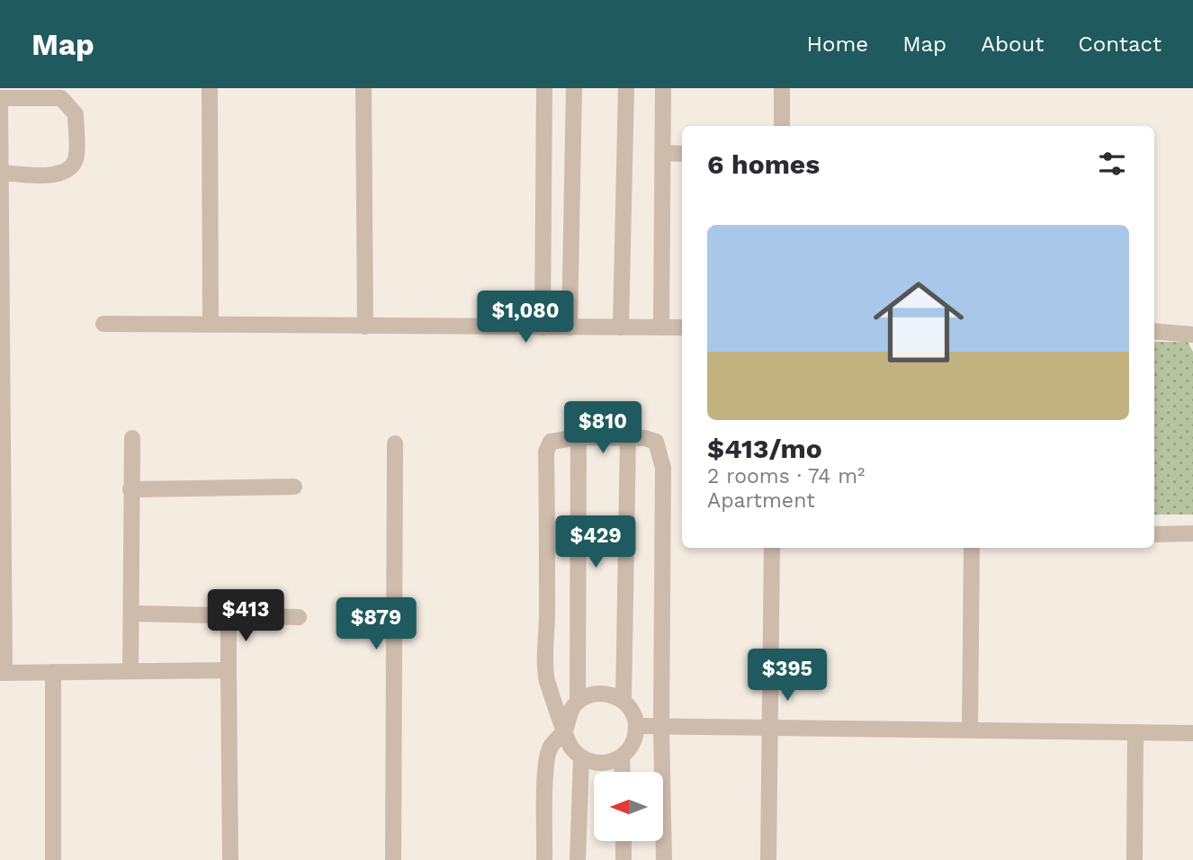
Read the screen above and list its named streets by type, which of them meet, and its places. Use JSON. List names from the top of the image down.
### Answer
{
  "north": "left",
  "page": {
    "header": "Map",
    "nav": [
      "Home",
      "Map",
      "About",
      "Contact"
    ],
    "heading": "6 homes",
    "list": [
      {
        "name": "$413/mo",
        "note": "2 rooms · 74 m² · Apartment"
      }
    ],
    "price": [
      "$1,080",
      "$810",
      "$429",
      "$413",
      "$879",
      "$395"
    ]
  }
}
